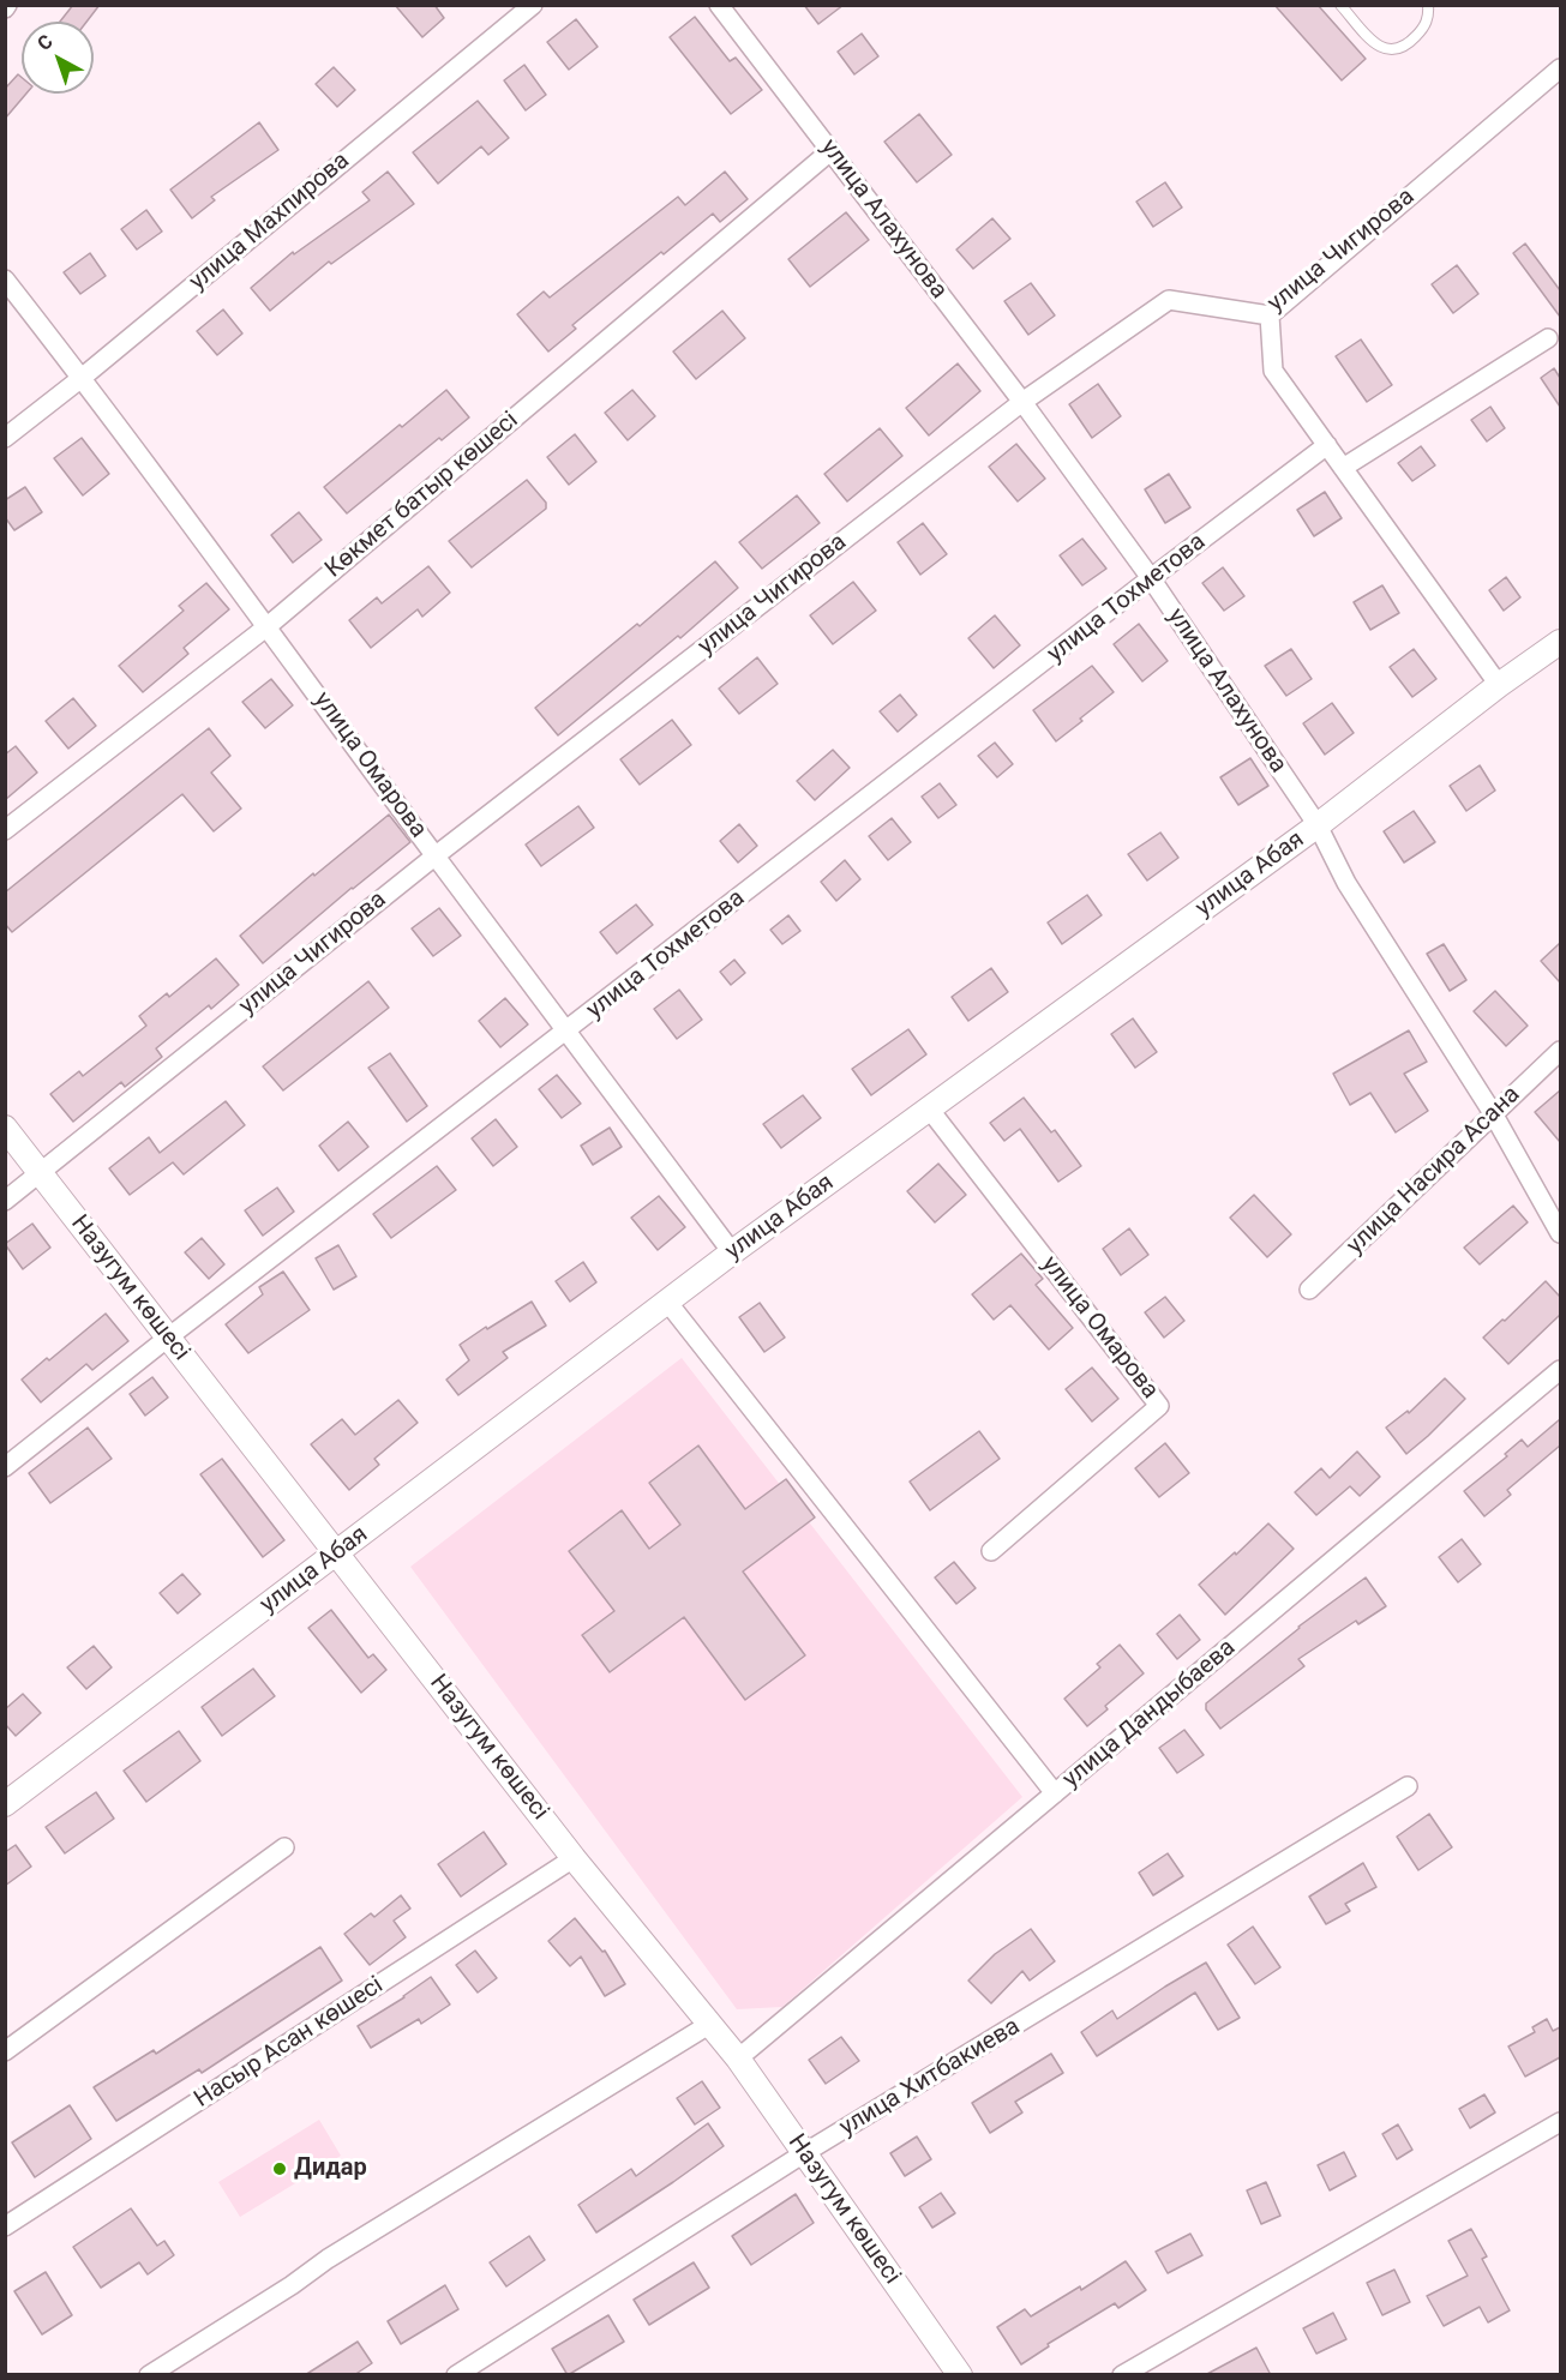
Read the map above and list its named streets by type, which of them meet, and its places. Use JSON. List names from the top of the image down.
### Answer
{
  "streets": {
    "street": [
      "улица Алахунова",
      "улица Махпирова",
      "улица Чигирова",
      "Көкмет батыр көшесі",
      "улица Тохметова",
      "улица Омарова",
      "улица Абая",
      "улица Насира Асана",
      "Назугум көшесі",
      "улица Дандыбаева",
      "Насыр Асан көшесі",
      "улица Хитбакиева"
    ]
  },
  "crossings": [
    ["улица Алахунова", "улица Чигирова"],
    ["улица Алахунова", "Көкмет батыр көшесі"],
    ["улица Алахунова", "улица Тохметова"],
    ["улица Алахунова", "улица Абая"],
    ["улица Алахунова", "улица Насира Асана"],
    ["улица Махпирова", "улица Омарова"],
    ["улица Чигирова", "улица Омарова"],
    ["улица Чигирова", "Назугум көшесі"],
    ["Көкмет батыр көшесі", "улица Омарова"],
    ["улица Тохметова", "улица Омарова"],
    ["улица Тохметова", "Назугум көшесі"],
    ["улица Омарова", "улица Абая"],
    ["улица Абая", "Назугум көшесі"],
    ["Назугум көшесі", "улица Дандыбаева"],
    ["Назугум көшесі", "Насыр Асан көшесі"],
    ["Назугум көшесі", "улица Хитбакиева"]
  ],
  "places": ["Дидар"],
  "north": "top left"
}
